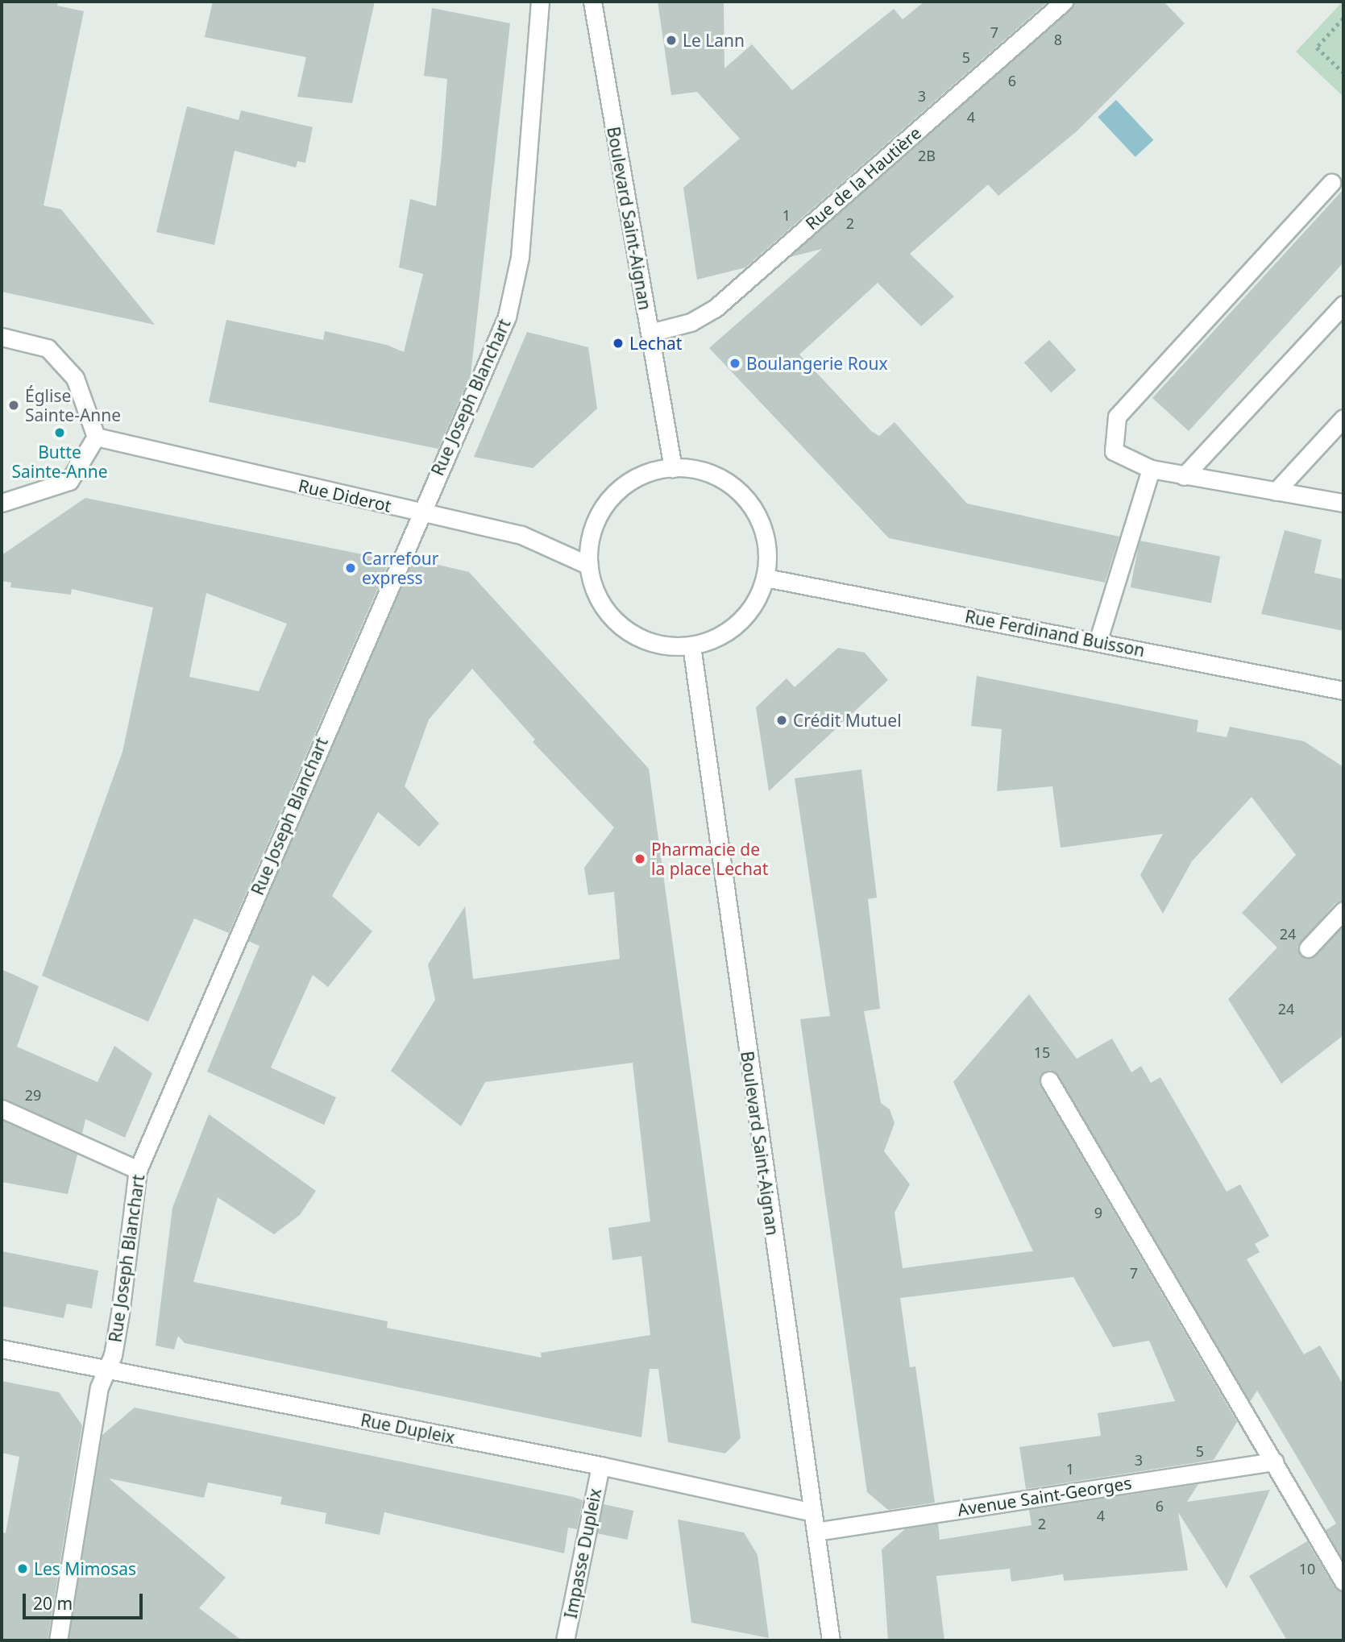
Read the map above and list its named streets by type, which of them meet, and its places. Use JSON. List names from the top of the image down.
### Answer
{
  "streets": {
    "street": [
      "Rue de la Hautière",
      "Boulevard Saint-Aignan",
      "Rue Joseph Blanchart",
      "Rue Diderot",
      "Rue Ferdinand Buisson",
      "Rue Dupleix",
      "Avenue Saint-Georges",
      "Impasse Dupleix"
    ]
  },
  "crossings": [
    ["Rue de la Hautière", "Boulevard Saint-Aignan"],
    ["Boulevard Saint-Aignan", "Rue Diderot"],
    ["Boulevard Saint-Aignan", "Rue Ferdinand Buisson"],
    ["Boulevard Saint-Aignan", "Rue Dupleix"],
    ["Boulevard Saint-Aignan", "Avenue Saint-Georges"],
    ["Rue Joseph Blanchart", "Rue Diderot"],
    ["Rue Joseph Blanchart", "Rue Dupleix"],
    ["Rue Diderot", "Rue Ferdinand Buisson"],
    ["Rue Dupleix", "Impasse Dupleix"]
  ],
  "places": [
    "Le Lann",
    "Lechat",
    "Boulangerie Roux",
    "Église Sainte-Anne",
    "Butte Sainte-Anne",
    "Carrefour express",
    "Crédit Mutuel",
    "Pharmacie de la place Lechat",
    "Les Mimosas"
  ],
  "house_numbers": [
    "7",
    "8",
    "5",
    "6",
    "3",
    "4",
    "2B",
    "1",
    "2",
    "24",
    "24",
    "15",
    "29",
    "9",
    "7",
    "5",
    "3",
    "1",
    "6",
    "4",
    "2",
    "10"
  ],
  "scale_bar": "20 m"
}
